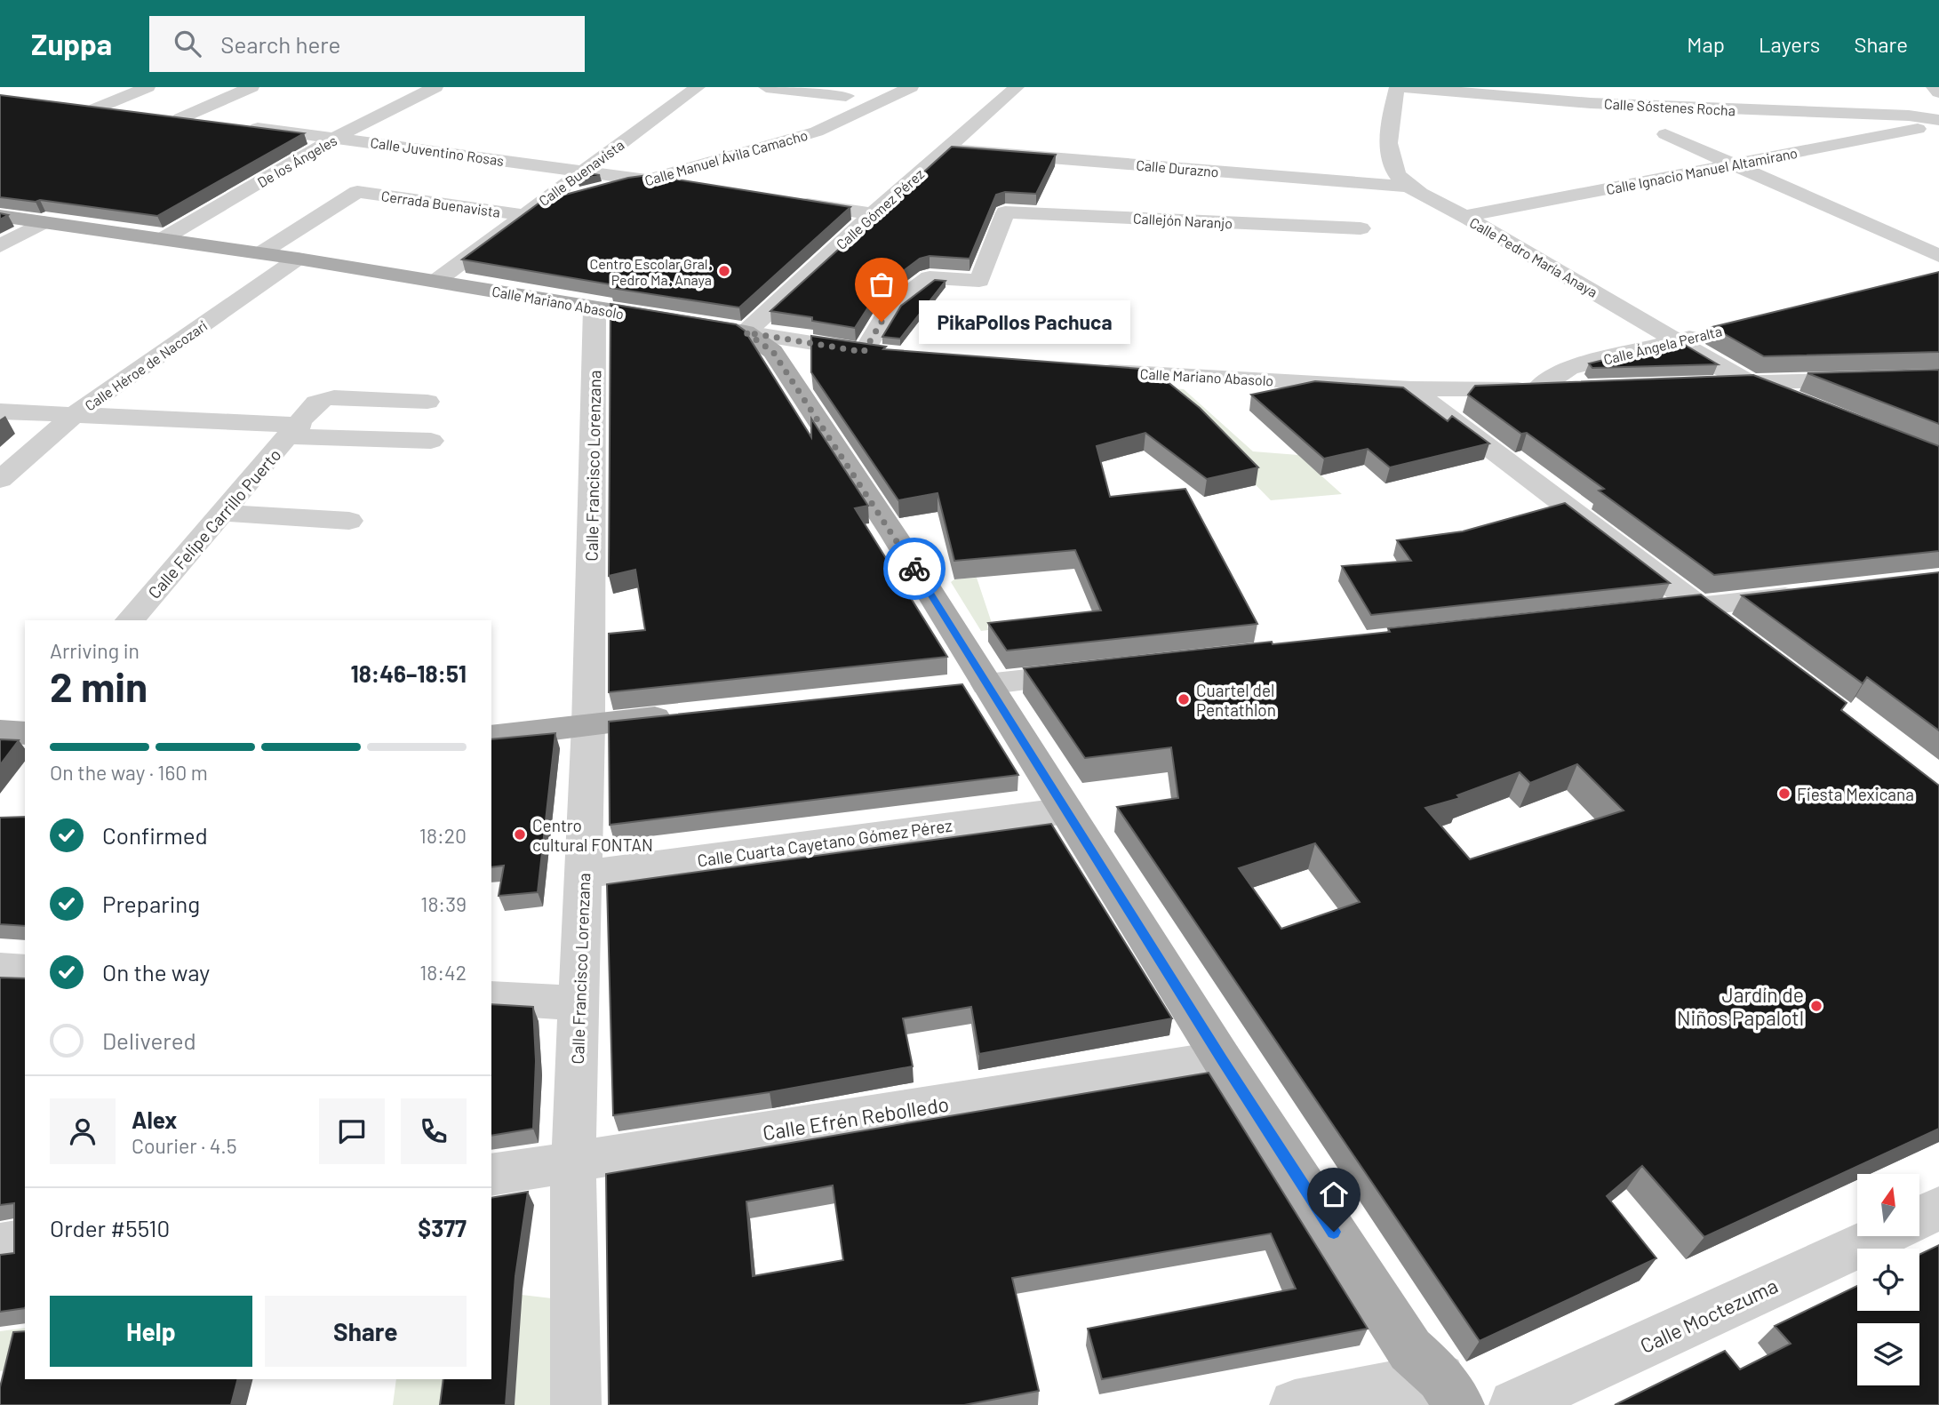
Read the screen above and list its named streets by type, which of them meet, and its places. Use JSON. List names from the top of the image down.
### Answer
{
  "streets": {
    "main road": ["Calle Mariano Abasolo"],
    "street": [
      "Calle Sóstenes Rocha",
      "Calle Juventino Rosas",
      "Calle Manuel Ávila Camacho",
      "De los Ángeles",
      "Calle Durazno",
      "Calle Ignacio Manuel Altamirano",
      "Calle Buenavista",
      "Cerrada Buenavista",
      "Calle Gómez Pérez",
      "Callejón Naranjo",
      "Calle Pedro María Anaya",
      "Calle Ángela Peralta",
      "Calle Héroe de Nacozari",
      "Calle Francisco Lorenzana",
      "Calle Felipe Carrillo Puerto",
      "Calle Cuarta Cayetano Gómez Pérez",
      "Calle Efrén Rebolledo",
      "Calle Moctezuma"
    ]
  },
  "crossings": [
    ["Calle Juventino Rosas", "Calle Manuel Ávila Camacho"],
    ["Calle Juventino Rosas", "De los Ángeles"],
    ["Calle Juventino Rosas", "Calle Buenavista"],
    ["Calle Manuel Ávila Camacho", "Calle Buenavista"],
    ["Calle Manuel Ávila Camacho", "Cerrada Buenavista"],
    ["De los Ángeles", "Calle Mariano Abasolo"],
    ["Calle Durazno", "Calle Gómez Pérez"],
    ["Calle Durazno", "Calle Pedro María Anaya"],
    ["Calle Ignacio Manuel Altamirano", "Calle Pedro María Anaya"],
    ["Calle Buenavista", "Cerrada Buenavista"],
    ["Calle Buenavista", "Calle Mariano Abasolo"],
    ["Cerrada Buenavista", "Calle Mariano Abasolo"],
    ["Calle Gómez Pérez", "Calle Mariano Abasolo"],
    ["Callejón Naranjo", "Calle Mariano Abasolo"],
    ["Calle Pedro María Anaya", "Calle Ángela Peralta"],
    ["Calle Mariano Abasolo", "Calle Ángela Peralta"],
    ["Calle Mariano Abasolo", "Calle Héroe de Nacozari"],
    ["Calle Mariano Abasolo", "Calle Francisco Lorenzana"],
    ["Calle Francisco Lorenzana", "Calle Cuarta Cayetano Gómez Pérez"],
    ["Calle Francisco Lorenzana", "Calle Efrén Rebolledo"]
  ],
  "places": [
    "Centro Escolar Gral. Pedro Ma. Anaya",
    "PikaPollos Pachuca",
    "Cuartel del Pentathlon",
    "Fiesta Mexicana",
    "Centro cultural FONTAN",
    "Jardín de Niños Papalotl"
  ],
  "north": "top",
  "page": {
    "header": "Zuppa",
    "search": "Search here",
    "nav": ["Map", "Layers", "Share"],
    "bubble": "PikaPollos Pachuca",
    "heading": ["2 min", "Arriving in", "18:46–18:51"],
    "panel": [
      "Alex",
      "Courier · 4.5",
      "Order #5510",
      "$377"
    ],
    "bar": "On the way · 160 m",
    "list": [
      ["Confirmed", "18:20"],
      ["Preparing", "18:39"],
      ["On the way", "18:42"],
      "Delivered"
    ],
    "buttons": ["Help", "Share"]
  }
}
